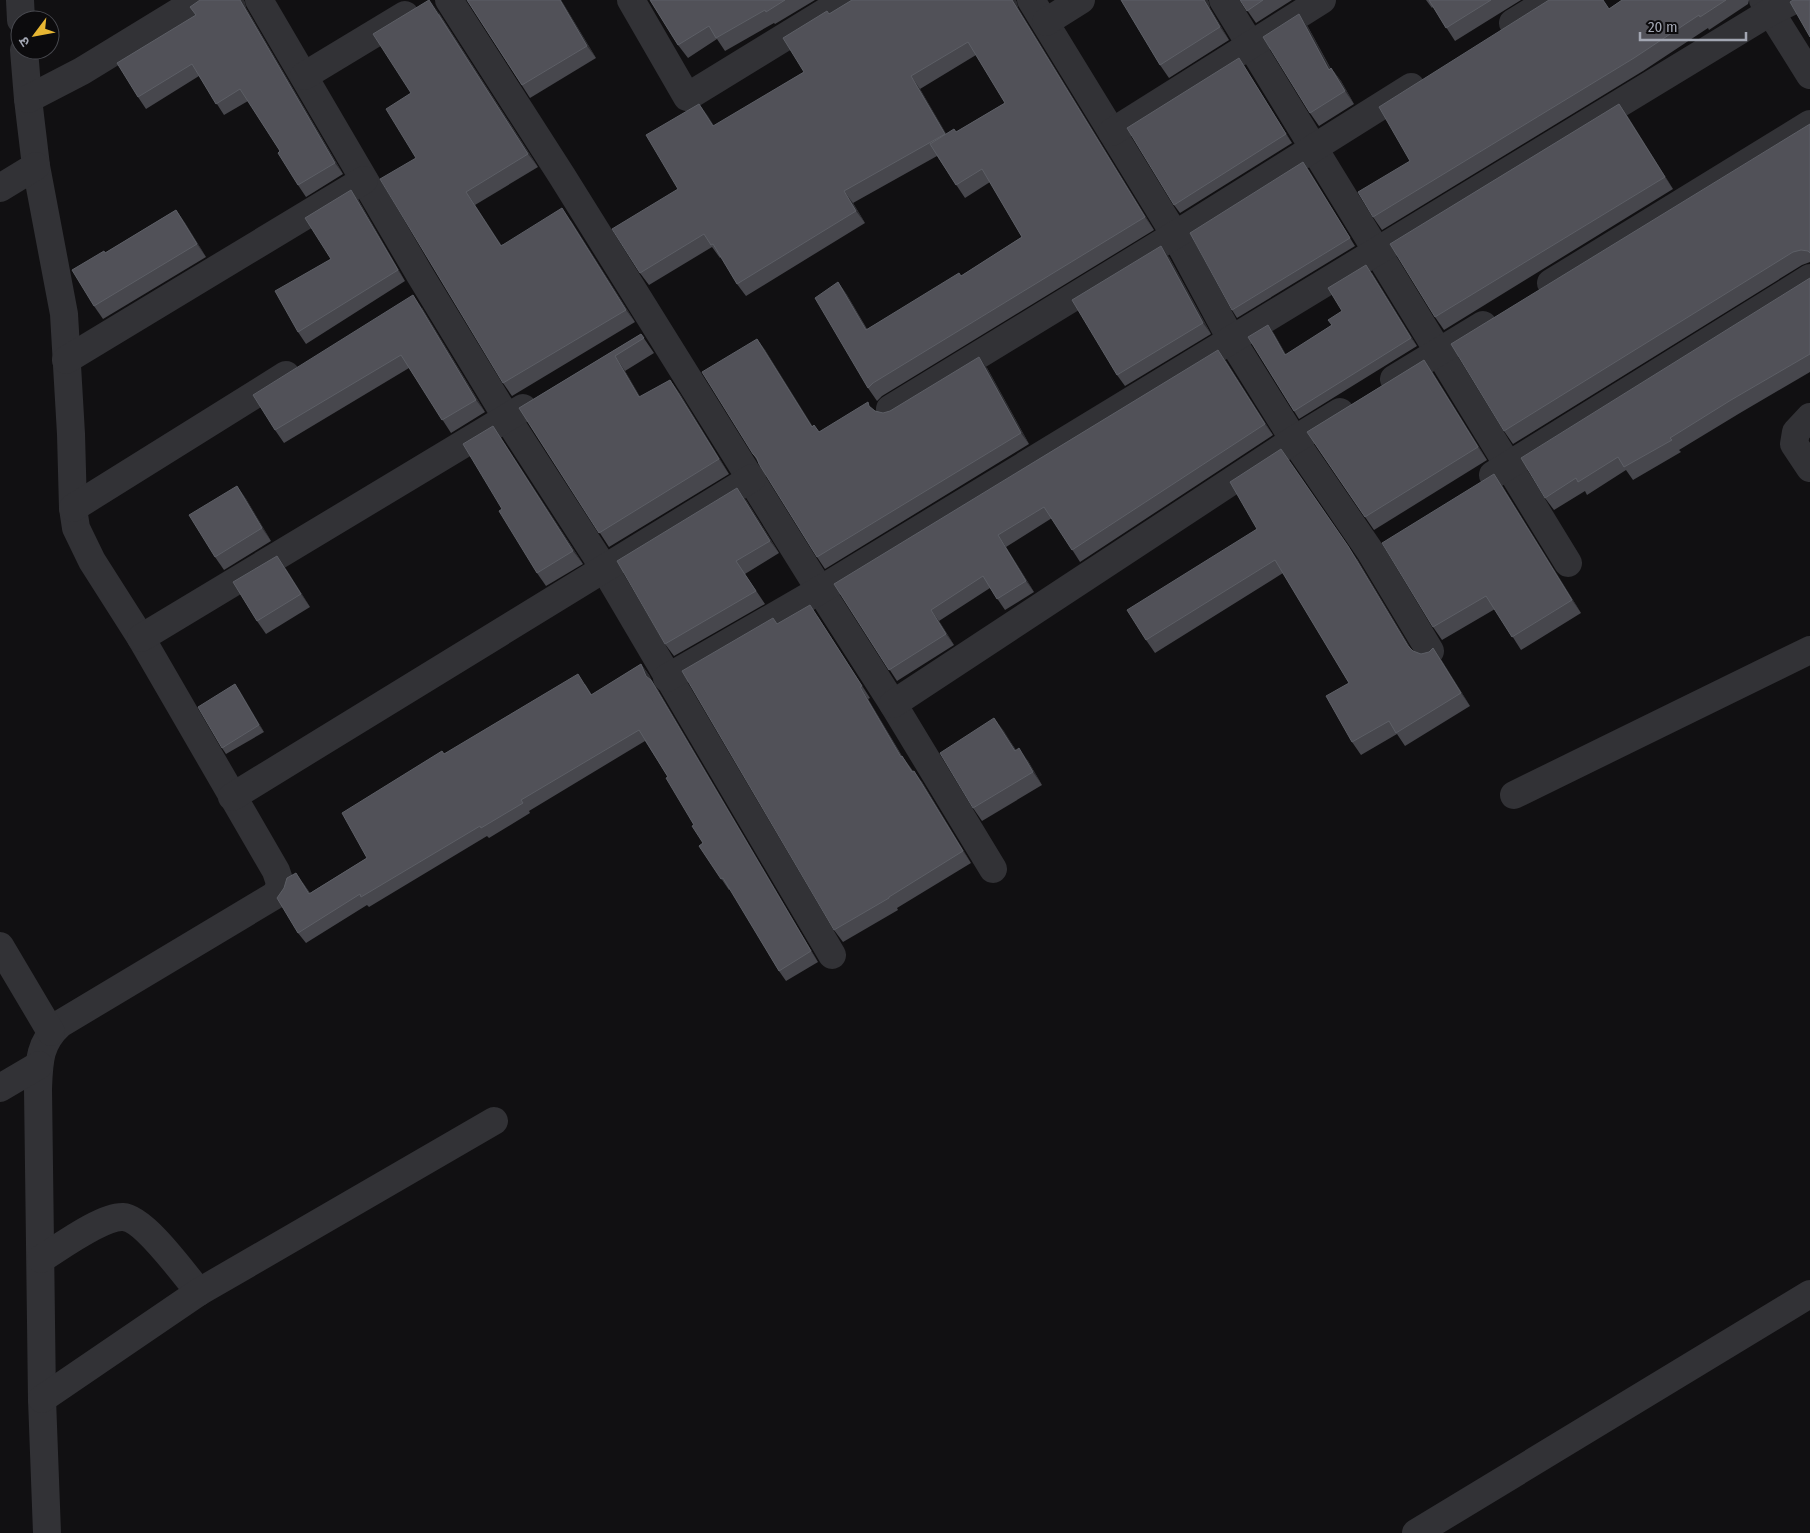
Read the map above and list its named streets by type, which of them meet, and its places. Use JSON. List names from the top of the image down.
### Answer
{
  "scale_bar": "20 m",
  "north": "bottom left"
}
